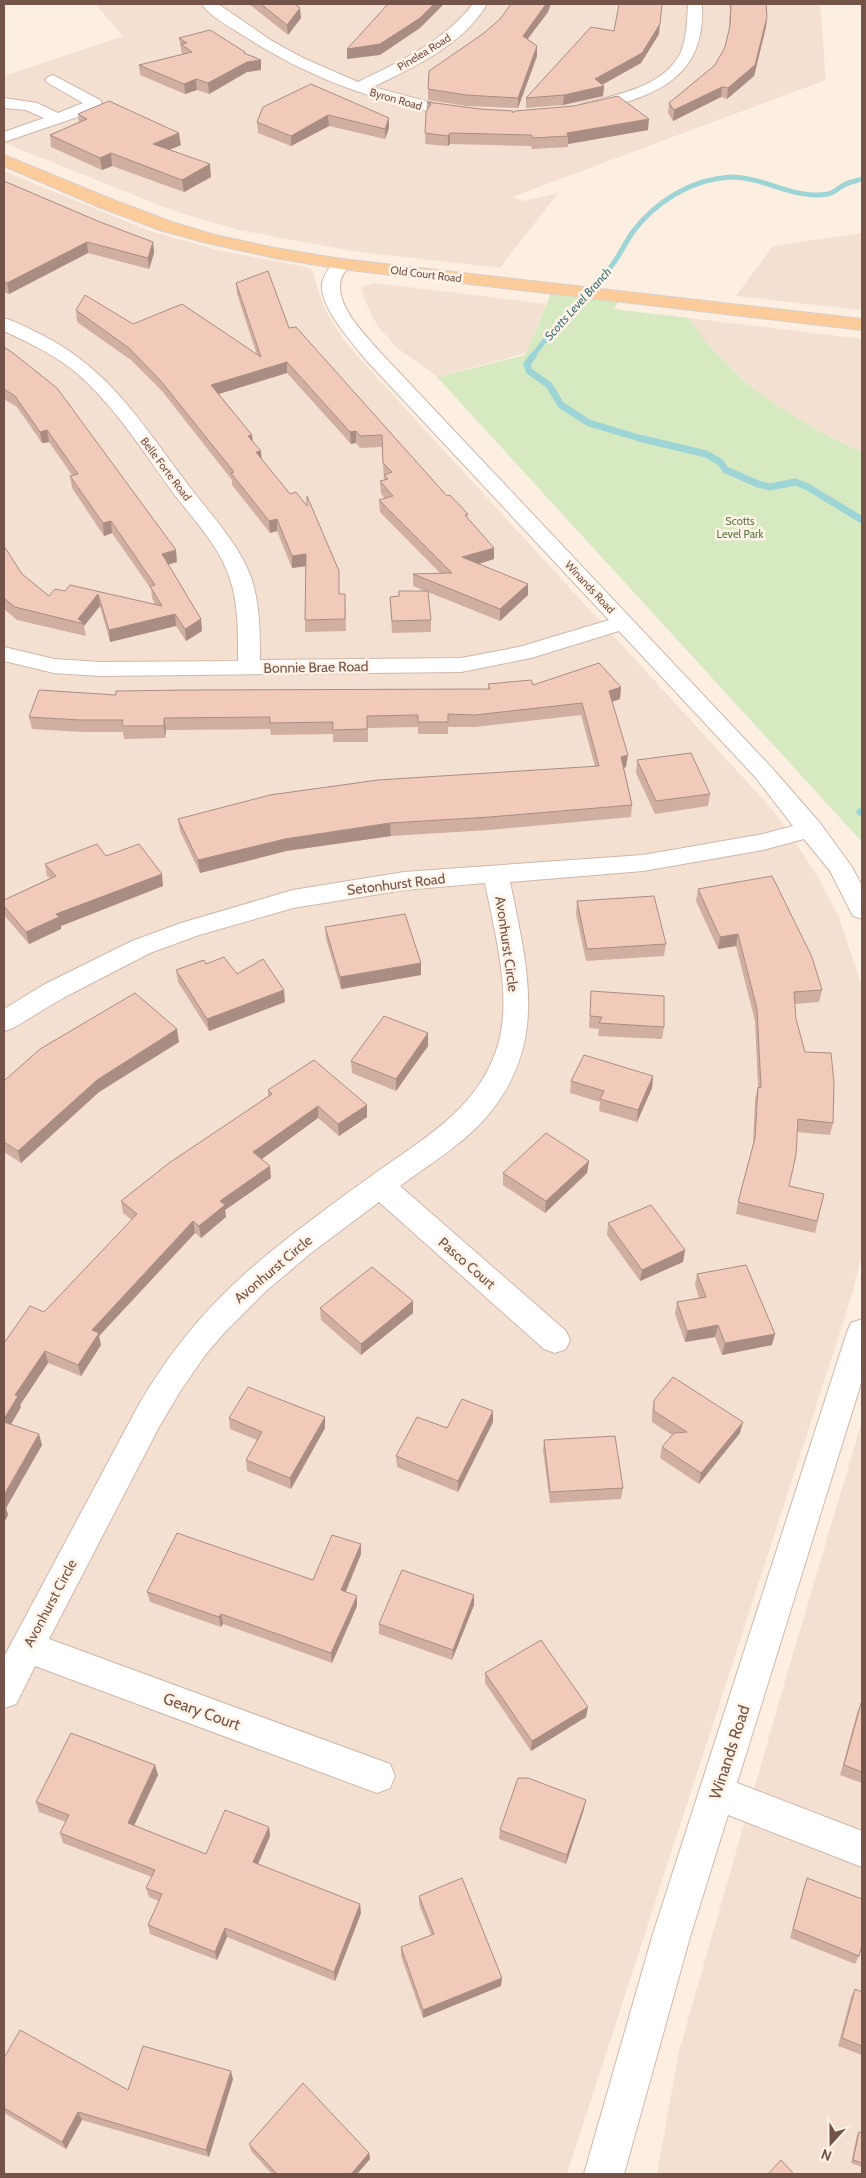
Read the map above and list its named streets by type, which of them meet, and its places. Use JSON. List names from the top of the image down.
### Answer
{
  "streets": {
    "main road": ["Old Court Road"],
    "street": [
      "Pinelea Road",
      "Byron Road",
      "Belle Forte Road",
      "Winands Road",
      "Bonnie Brae Road",
      "Setonhurst Road",
      "Avonhurst Circle",
      "Pasco Court",
      "Geary Court"
    ]
  },
  "crossings": [
    ["Pinelea Road", "Byron Road"],
    ["Old Court Road", "Winands Road"],
    ["Belle Forte Road", "Bonnie Brae Road"],
    ["Winands Road", "Bonnie Brae Road"],
    ["Winands Road", "Setonhurst Road"],
    ["Setonhurst Road", "Avonhurst Circle"],
    ["Avonhurst Circle", "Pasco Court"],
    ["Avonhurst Circle", "Geary Court"]
  ],
  "water": ["Scotts Level Branch"],
  "parks": ["Scotts Level Park"],
  "north": "bottom"
}
